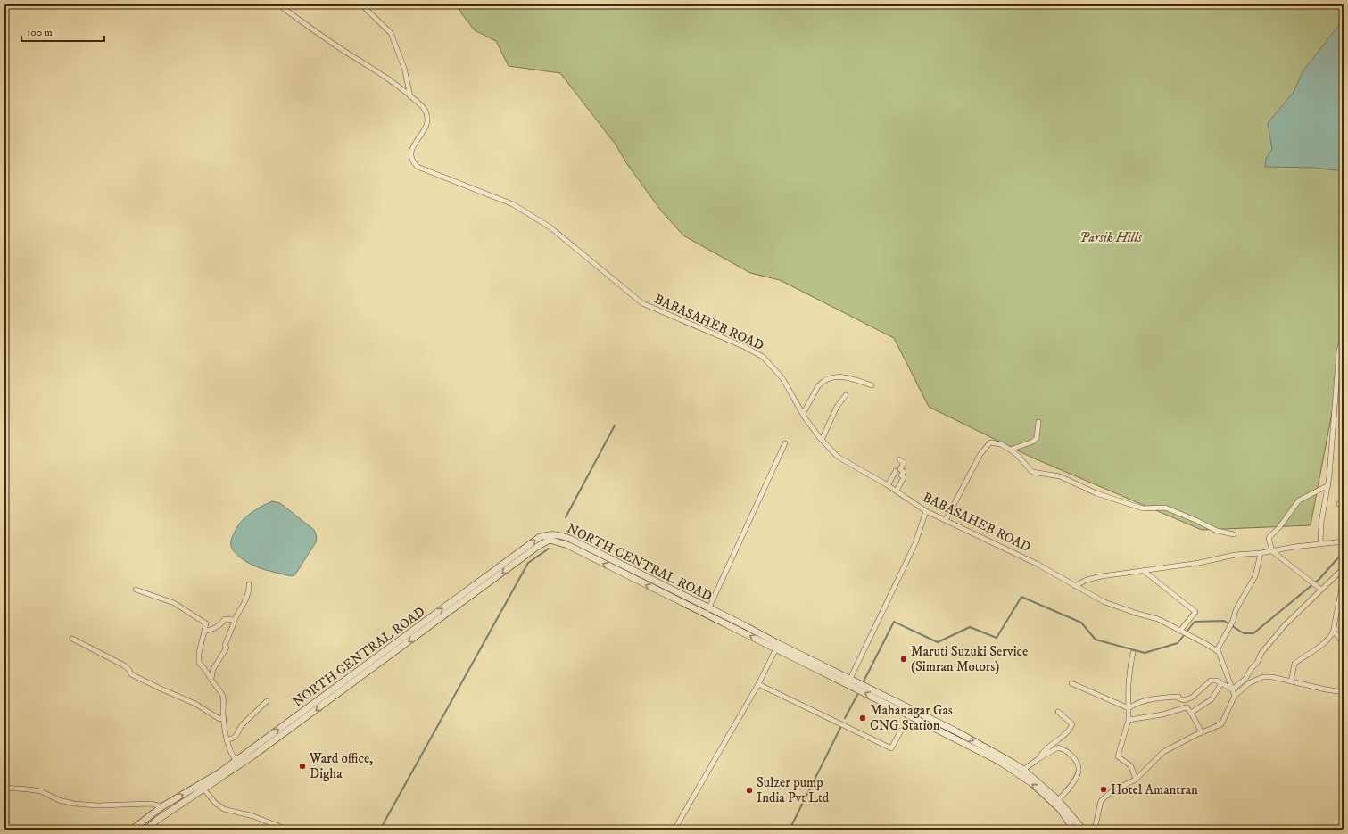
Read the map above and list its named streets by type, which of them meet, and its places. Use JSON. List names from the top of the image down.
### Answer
{
  "streets": {
    "main road": ["NORTH CENTRAL ROAD"],
    "street": ["BABASAHEB ROAD"]
  },
  "parks": ["Parsik Hills"],
  "places": [
    "Maruti Suzuki Service (Simran Motors)",
    "Mahanagar Gas CNG Station",
    "Ward office, Digha",
    "Hotel Amantran",
    "Sulzer pump India Pvt Ltd"
  ],
  "scale_bar": "100 m"
}
